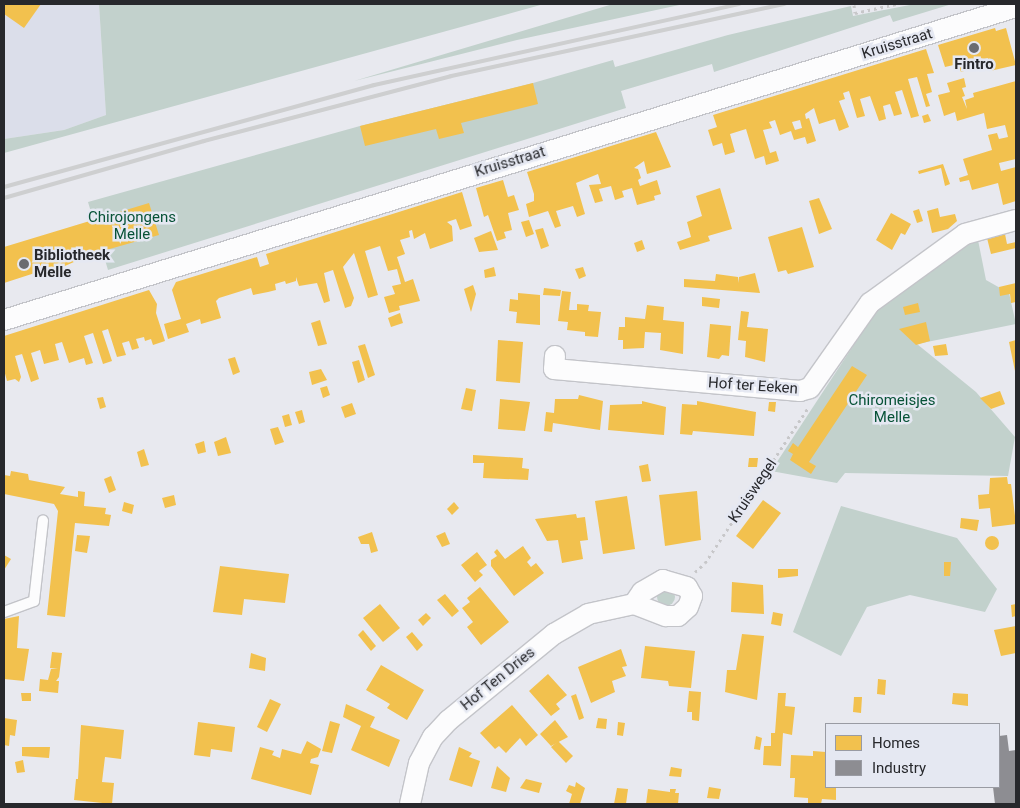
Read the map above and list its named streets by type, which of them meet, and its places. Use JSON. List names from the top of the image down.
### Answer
{
  "streets": {
    "street": ["Kruisstraat", "Hof ter Eeken", "Hof Ten Dries"],
    "path": ["Kruiswegel"]
  },
  "crossings": [
    ["Hof ter Eeken", "Kruiswegel"]
  ],
  "parks": ["Chirojongens Melle", "Chiromeisjes Melle"],
  "places": ["Fintro", "Bibliotheek Melle"],
  "legend": ["Homes", "Industry"]
}
